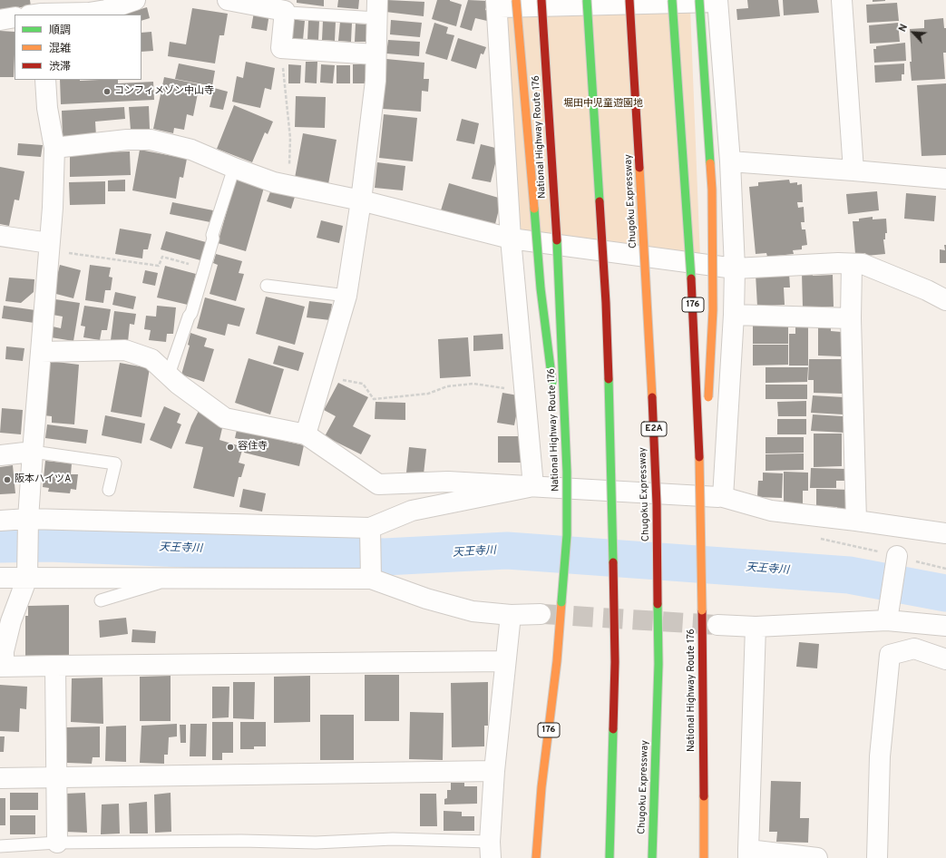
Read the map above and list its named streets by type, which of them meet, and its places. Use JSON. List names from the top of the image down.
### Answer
{
  "streets": {
    "highway": [
      "National Highway Route 176",
      "Chugoku Expressway",
      "176",
      "E2A"
    ]
  },
  "water": ["天王寺川"],
  "parks": ["堀田中児童遊園地"],
  "places": ["コンフィメゾン中山寺", "容住寺", "阪本ハイツA"],
  "legend": ["順調", "混雑", "渋滞"],
  "north": "top left"
}
